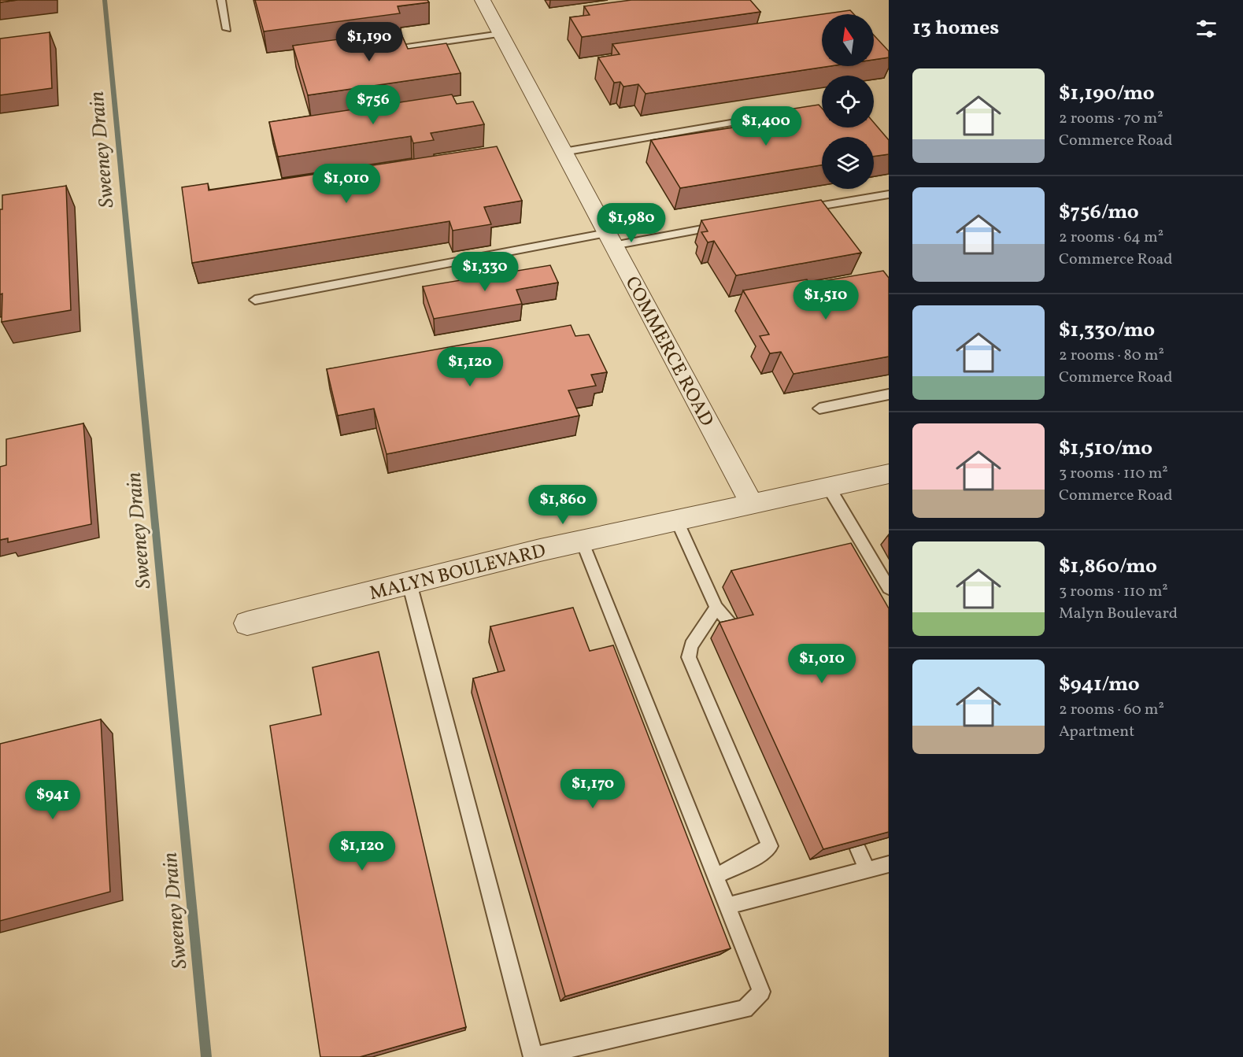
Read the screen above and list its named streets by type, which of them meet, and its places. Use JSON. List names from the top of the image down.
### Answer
{
  "streets": {
    "street": ["COMMERCE ROAD", "MALYN BOULEVARD"]
  },
  "crossings": [
    ["COMMERCE ROAD", "MALYN BOULEVARD"]
  ],
  "water": ["Sweeney Drain"],
  "north": "top",
  "page": {
    "heading": "13 homes",
    "price": [
      "$1,190",
      "$756",
      "$1,400",
      "$1,010",
      "$1,980",
      "$1,330",
      "$1,510",
      "$1,120",
      "$1,860",
      "$1,010",
      "$1,170",
      "$941",
      "$1,120"
    ],
    "list": [
      {
        "name": "$1,190/mo",
        "note": "2 rooms · 70 m² · Commerce Road"
      },
      {
        "name": "$756/mo",
        "note": "2 rooms · 64 m² · Commerce Road"
      },
      {
        "name": "$1,330/mo",
        "note": "2 rooms · 80 m² · Commerce Road"
      },
      {
        "name": "$1,510/mo",
        "note": "3 rooms · 110 m² · Commerce Road"
      },
      {
        "name": "$1,860/mo",
        "note": "3 rooms · 110 m² · Malyn Boulevard"
      },
      {
        "name": "$941/mo",
        "note": "2 rooms · 60 m² · Apartment"
      }
    ]
  }
}
